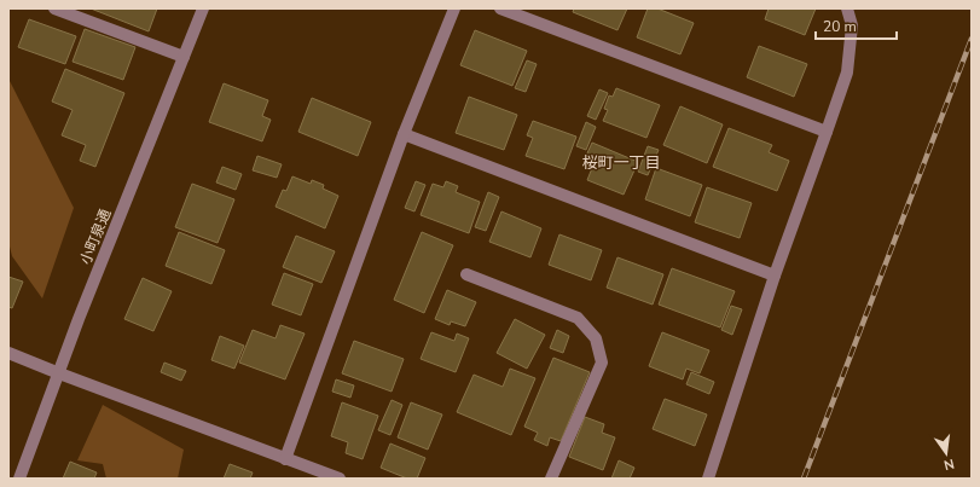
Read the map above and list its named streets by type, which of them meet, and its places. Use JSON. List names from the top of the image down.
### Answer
{
  "streets": {
    "street": ["小町泉通"]
  },
  "districts": ["桜町一丁目"],
  "scale_bar": "20 m",
  "north": "bottom"
}
